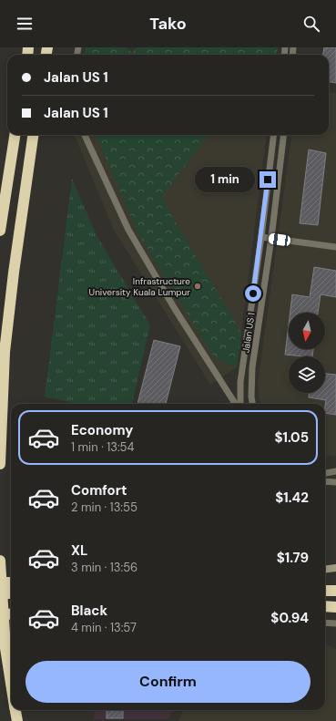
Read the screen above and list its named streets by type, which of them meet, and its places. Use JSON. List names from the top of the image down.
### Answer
{
  "streets": {
    "street": ["Jalan US 1"]
  },
  "places": ["Infrastructure University Kuala Lumpur"],
  "north": "bottom",
  "page": {
    "header": "Tako",
    "banner": ["Jalan US 1", "Jalan US 1"],
    "bubble": "1 min",
    "list": [
      {
        "name": "Economy",
        "note": "1 min · 13:54",
        "value": "$1.05"
      },
      {
        "name": "Comfort",
        "note": "2 min · 13:55",
        "value": "$1.42"
      },
      {
        "name": "XL",
        "note": "3 min · 13:56",
        "value": "$1.79"
      },
      {
        "name": "Black",
        "note": "4 min · 13:57",
        "value": "$0.94"
      }
    ],
    "buttons": "Confirm"
  }
}
